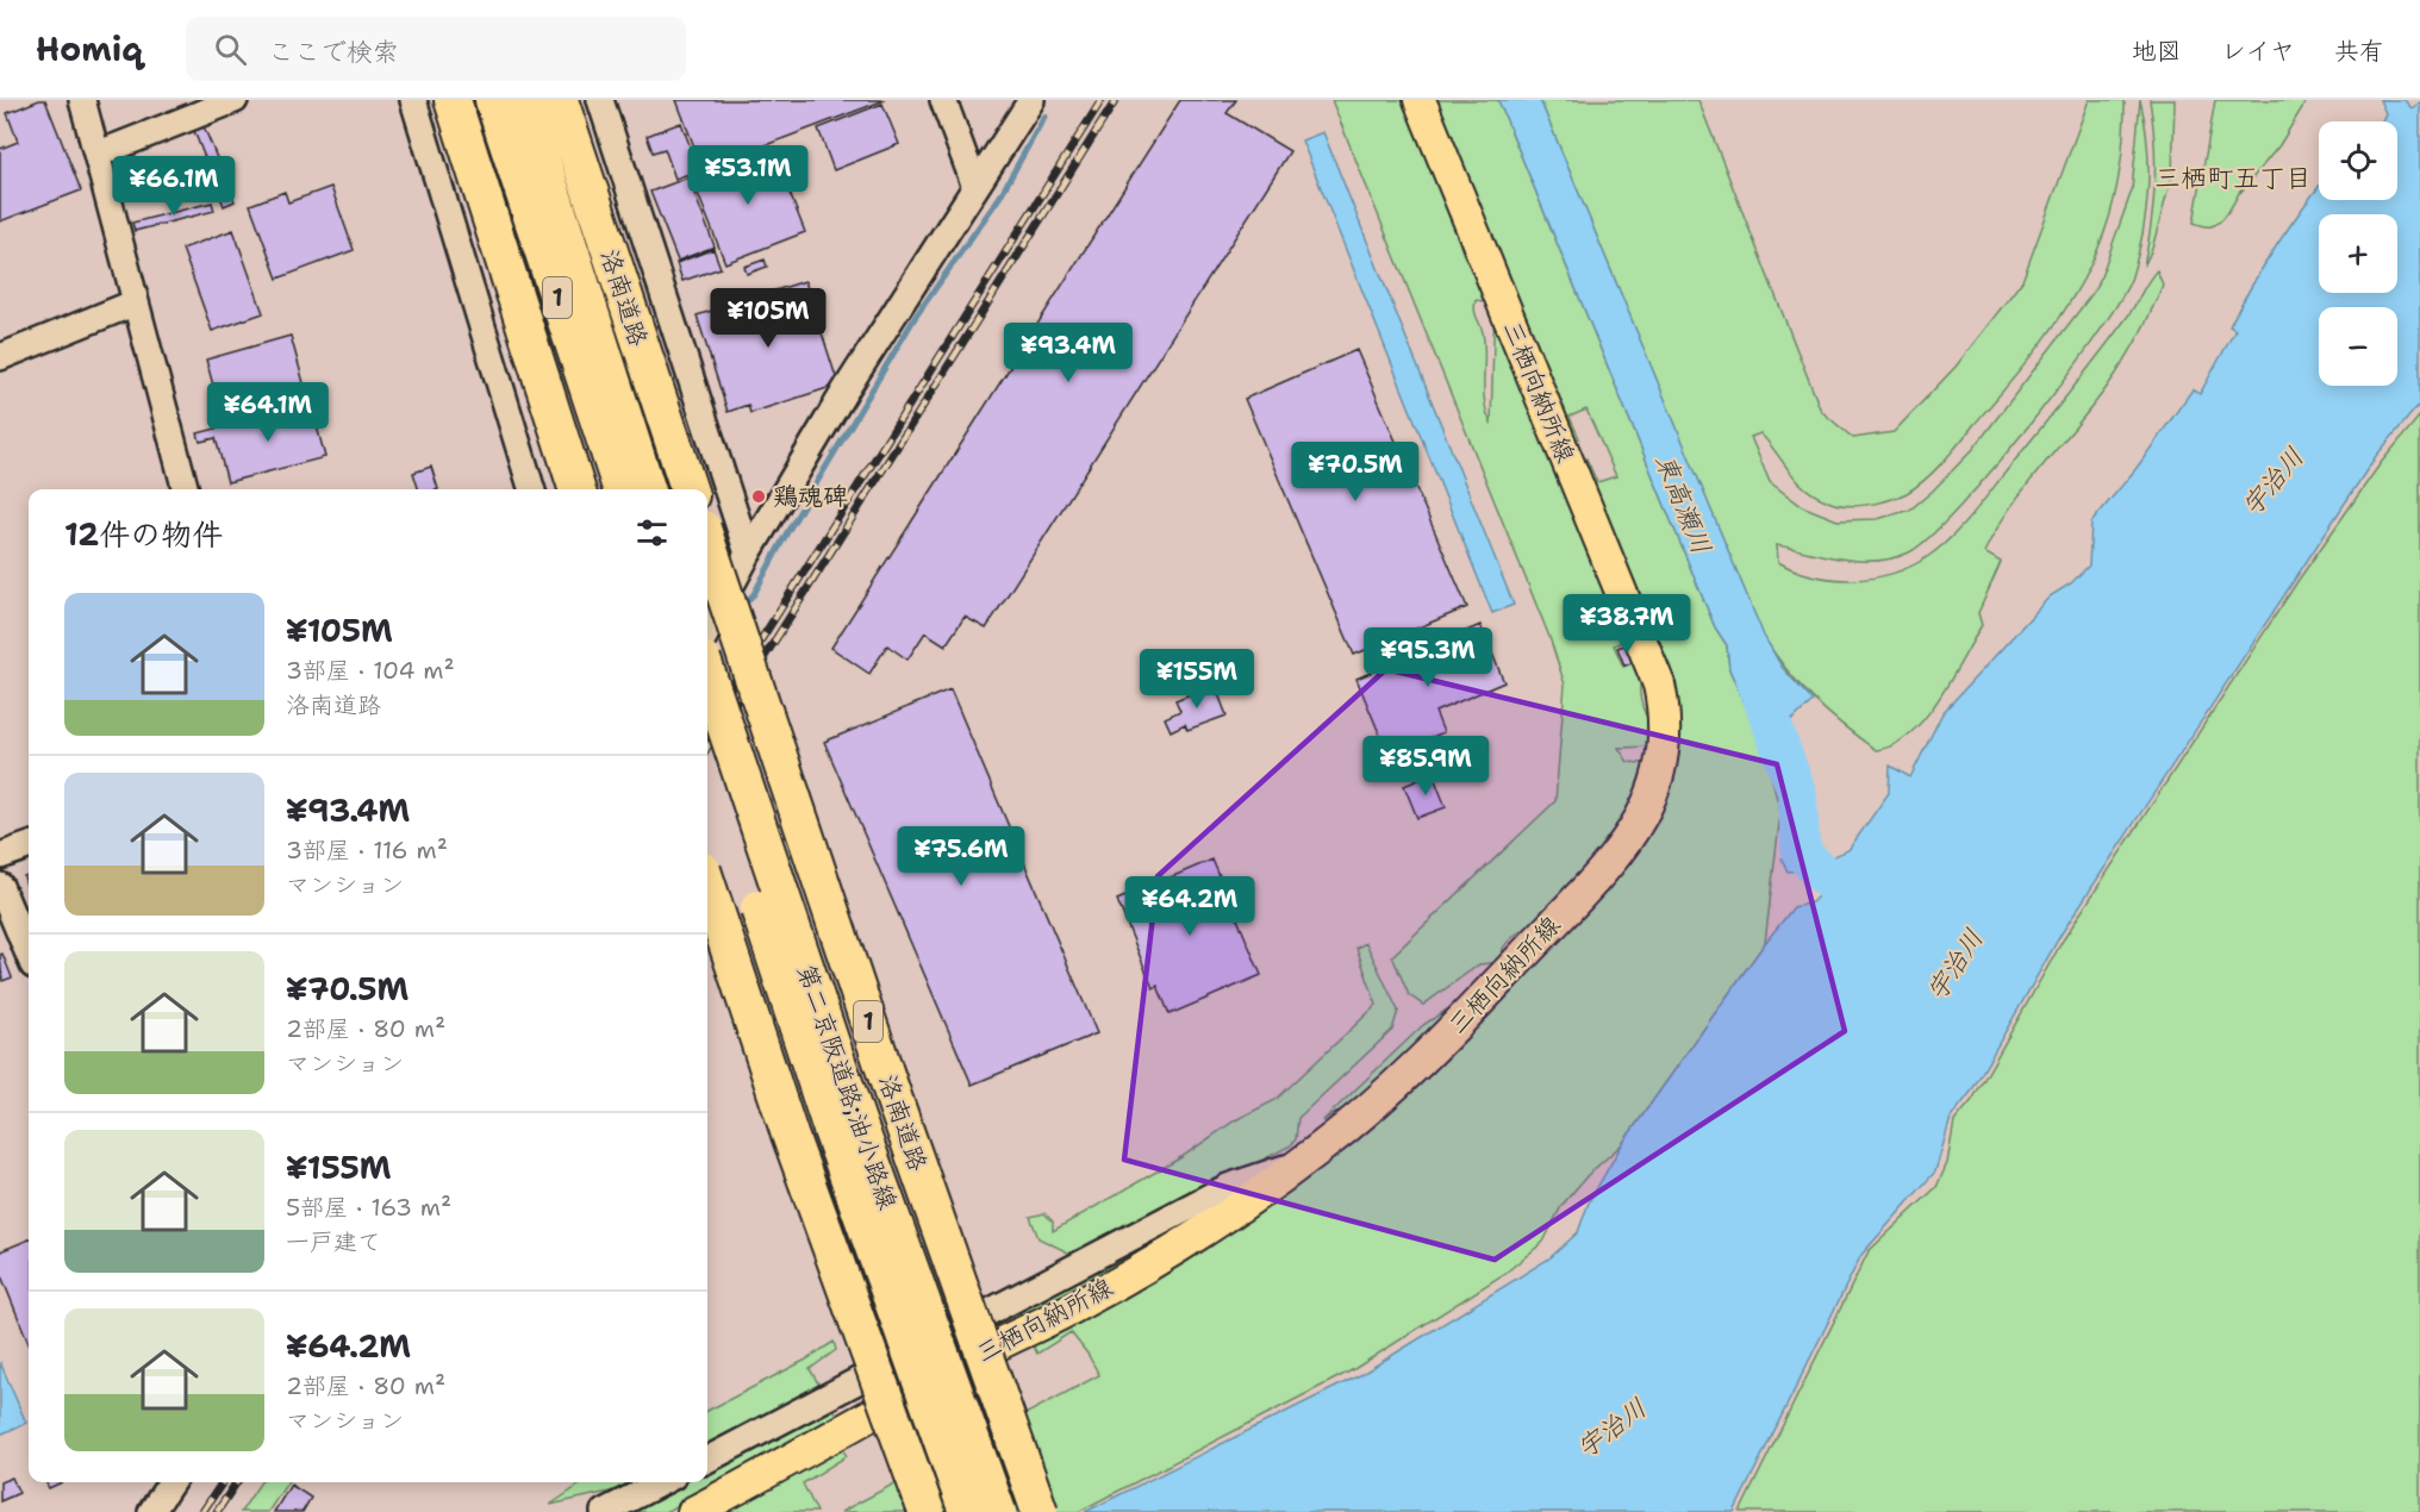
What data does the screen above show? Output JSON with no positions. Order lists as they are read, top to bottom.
{
  "streets": {
    "highway": ["1", "洛南道路", "第二京阪道路;油小路線"],
    "main road": ["三栖向納所線"]
  },
  "districts": ["三栖町五丁目"],
  "water": ["宇治川", "東高瀬川"],
  "places": ["鶏魂碑"],
  "page": {
    "header": "Homiq",
    "search": "ここで検索",
    "nav": ["地図", "レイヤ", "共有"],
    "map_buttons": ["+", "−"],
    "price": [
      "¥53.1M",
      "¥66.1M",
      "¥105M",
      "¥93.4M",
      "¥64.1M",
      "¥70.5M",
      "¥38.7M",
      "¥95.3M",
      "¥155M",
      "¥85.9M",
      "¥75.6M",
      "¥64.2M"
    ],
    "heading": "12件の物件",
    "list": [
      {
        "name": "¥105M",
        "note": "3部屋 · 104 m² · 洛南道路"
      },
      {
        "name": "¥93.4M",
        "note": "3部屋 · 116 m² · マンション"
      },
      {
        "name": "¥70.5M",
        "note": "2部屋 · 80 m² · マンション"
      },
      {
        "name": "¥155M",
        "note": "5部屋 · 163 m² · 一戸建て"
      },
      {
        "name": "¥64.2M",
        "note": "2部屋 · 80 m² · マンション"
      }
    ]
  }
}
